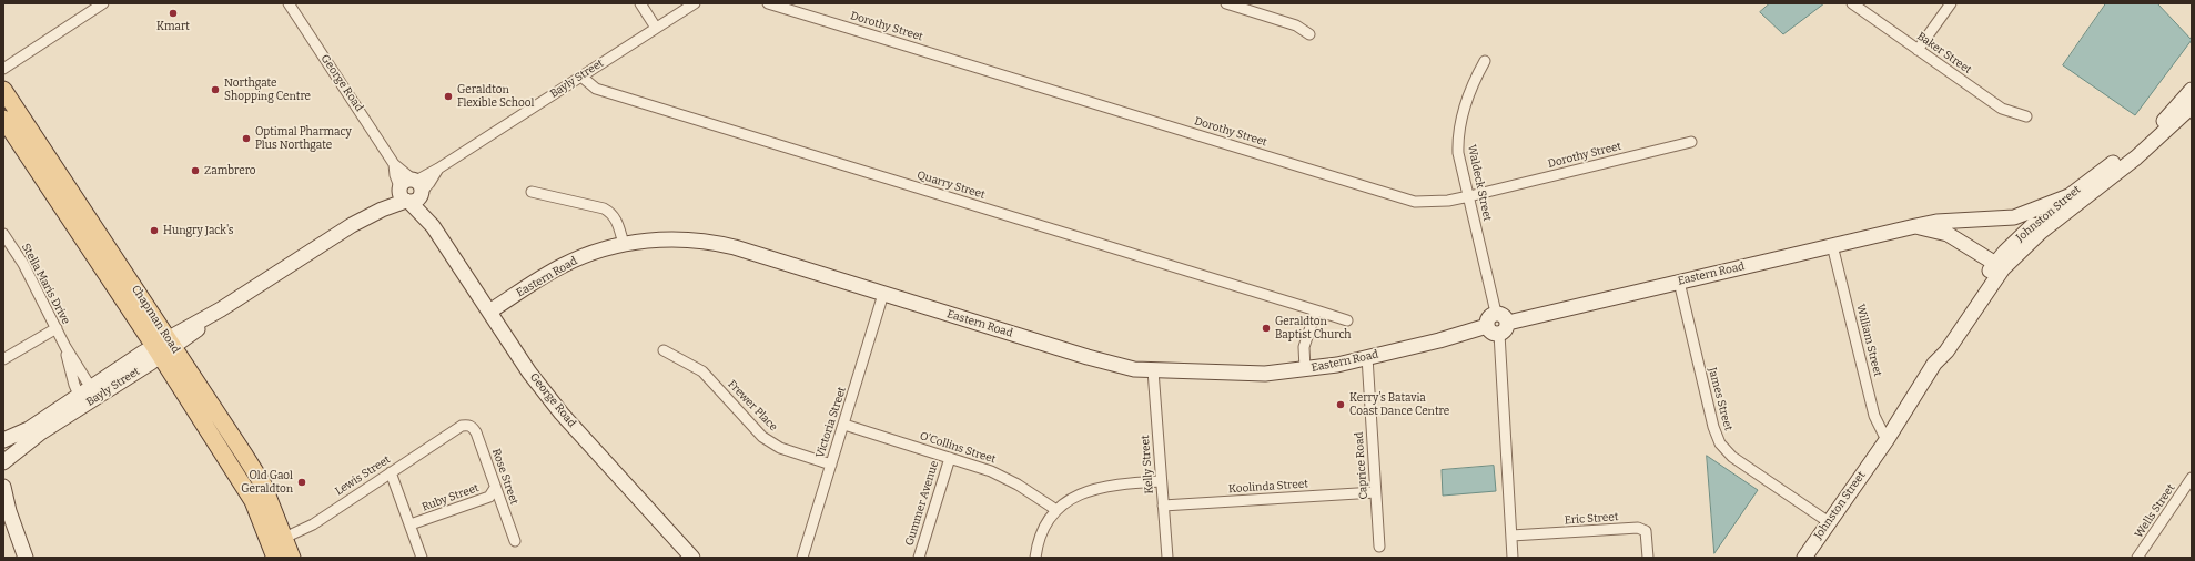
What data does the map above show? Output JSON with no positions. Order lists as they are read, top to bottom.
{
  "streets": {
    "main road": ["Chapman Road"],
    "street": [
      "Dorothy Street",
      "Baker Street",
      "Bayly Street",
      "George Road",
      "Waldeck Street",
      "Quarry Street",
      "Johnston Street",
      "Eastern Road",
      "Stella Maris Drive",
      "William Street",
      "James Street",
      "Frewer Place",
      "Victoria Street",
      "O'Collins Street",
      "Kelly Street",
      "Caprice Road",
      "Lewis Street",
      "Rose Street",
      "Koolinda Street",
      "Ruby Street",
      "Gummer Avenue",
      "Wells Street",
      "Eric Street"
    ]
  },
  "crossings": [
    ["Dorothy Street", "Waldeck Street"],
    ["Bayly Street", "George Road"],
    ["Bayly Street", "Quarry Street"],
    ["Bayly Street", "Stella Maris Drive"],
    ["Bayly Street", "Chapman Road"],
    ["George Road", "Eastern Road"],
    ["Johnston Street", "Eastern Road"],
    ["Johnston Street", "William Street"],
    ["Johnston Street", "James Street"],
    ["Eastern Road", "William Street"],
    ["Eastern Road", "James Street"],
    ["Eastern Road", "Victoria Street"],
    ["Eastern Road", "Kelly Street"],
    ["Eastern Road", "Caprice Road"],
    ["Chapman Road", "Lewis Street"],
    ["Frewer Place", "Victoria Street"],
    ["Victoria Street", "O'Collins Street"],
    ["O'Collins Street", "Gummer Avenue"],
    ["Kelly Street", "Koolinda Street"],
    ["Caprice Road", "Koolinda Street"],
    ["Lewis Street", "Rose Street"],
    ["Rose Street", "Ruby Street"]
  ],
  "places": [
    "Kmart",
    "Northgate Shopping Centre",
    "Geraldton Flexible School",
    "Optimal Pharmacy Plus Northgate",
    "Zambrero",
    "Hungry Jack's",
    "Geraldton Baptist Church",
    "Kerry's Batavia Coast Dance Centre",
    "Old Gaol Geraldton"
  ]
}
